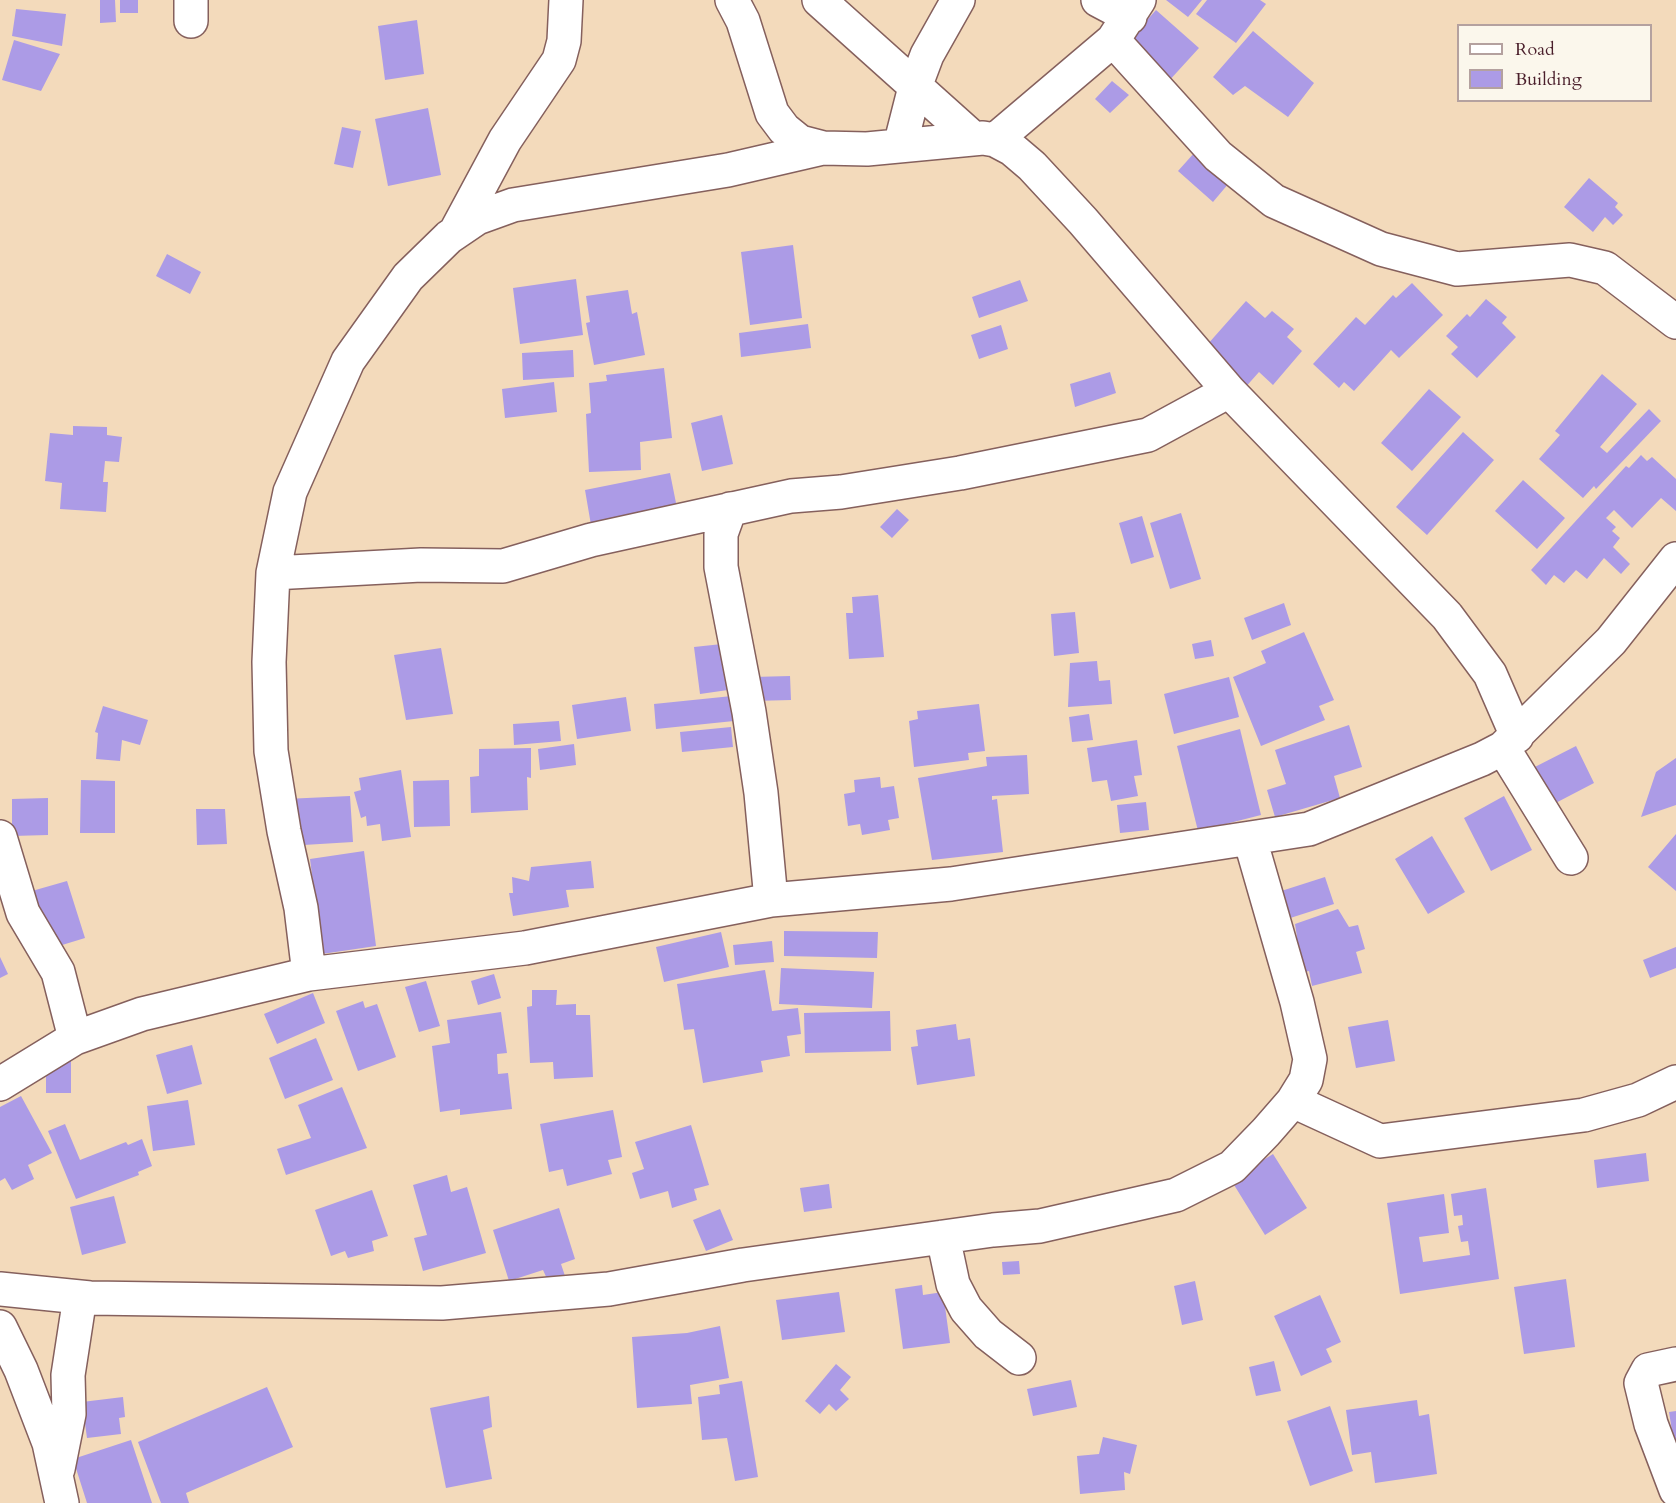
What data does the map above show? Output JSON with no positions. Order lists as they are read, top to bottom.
{
  "legend": ["Road", "Building"]
}
